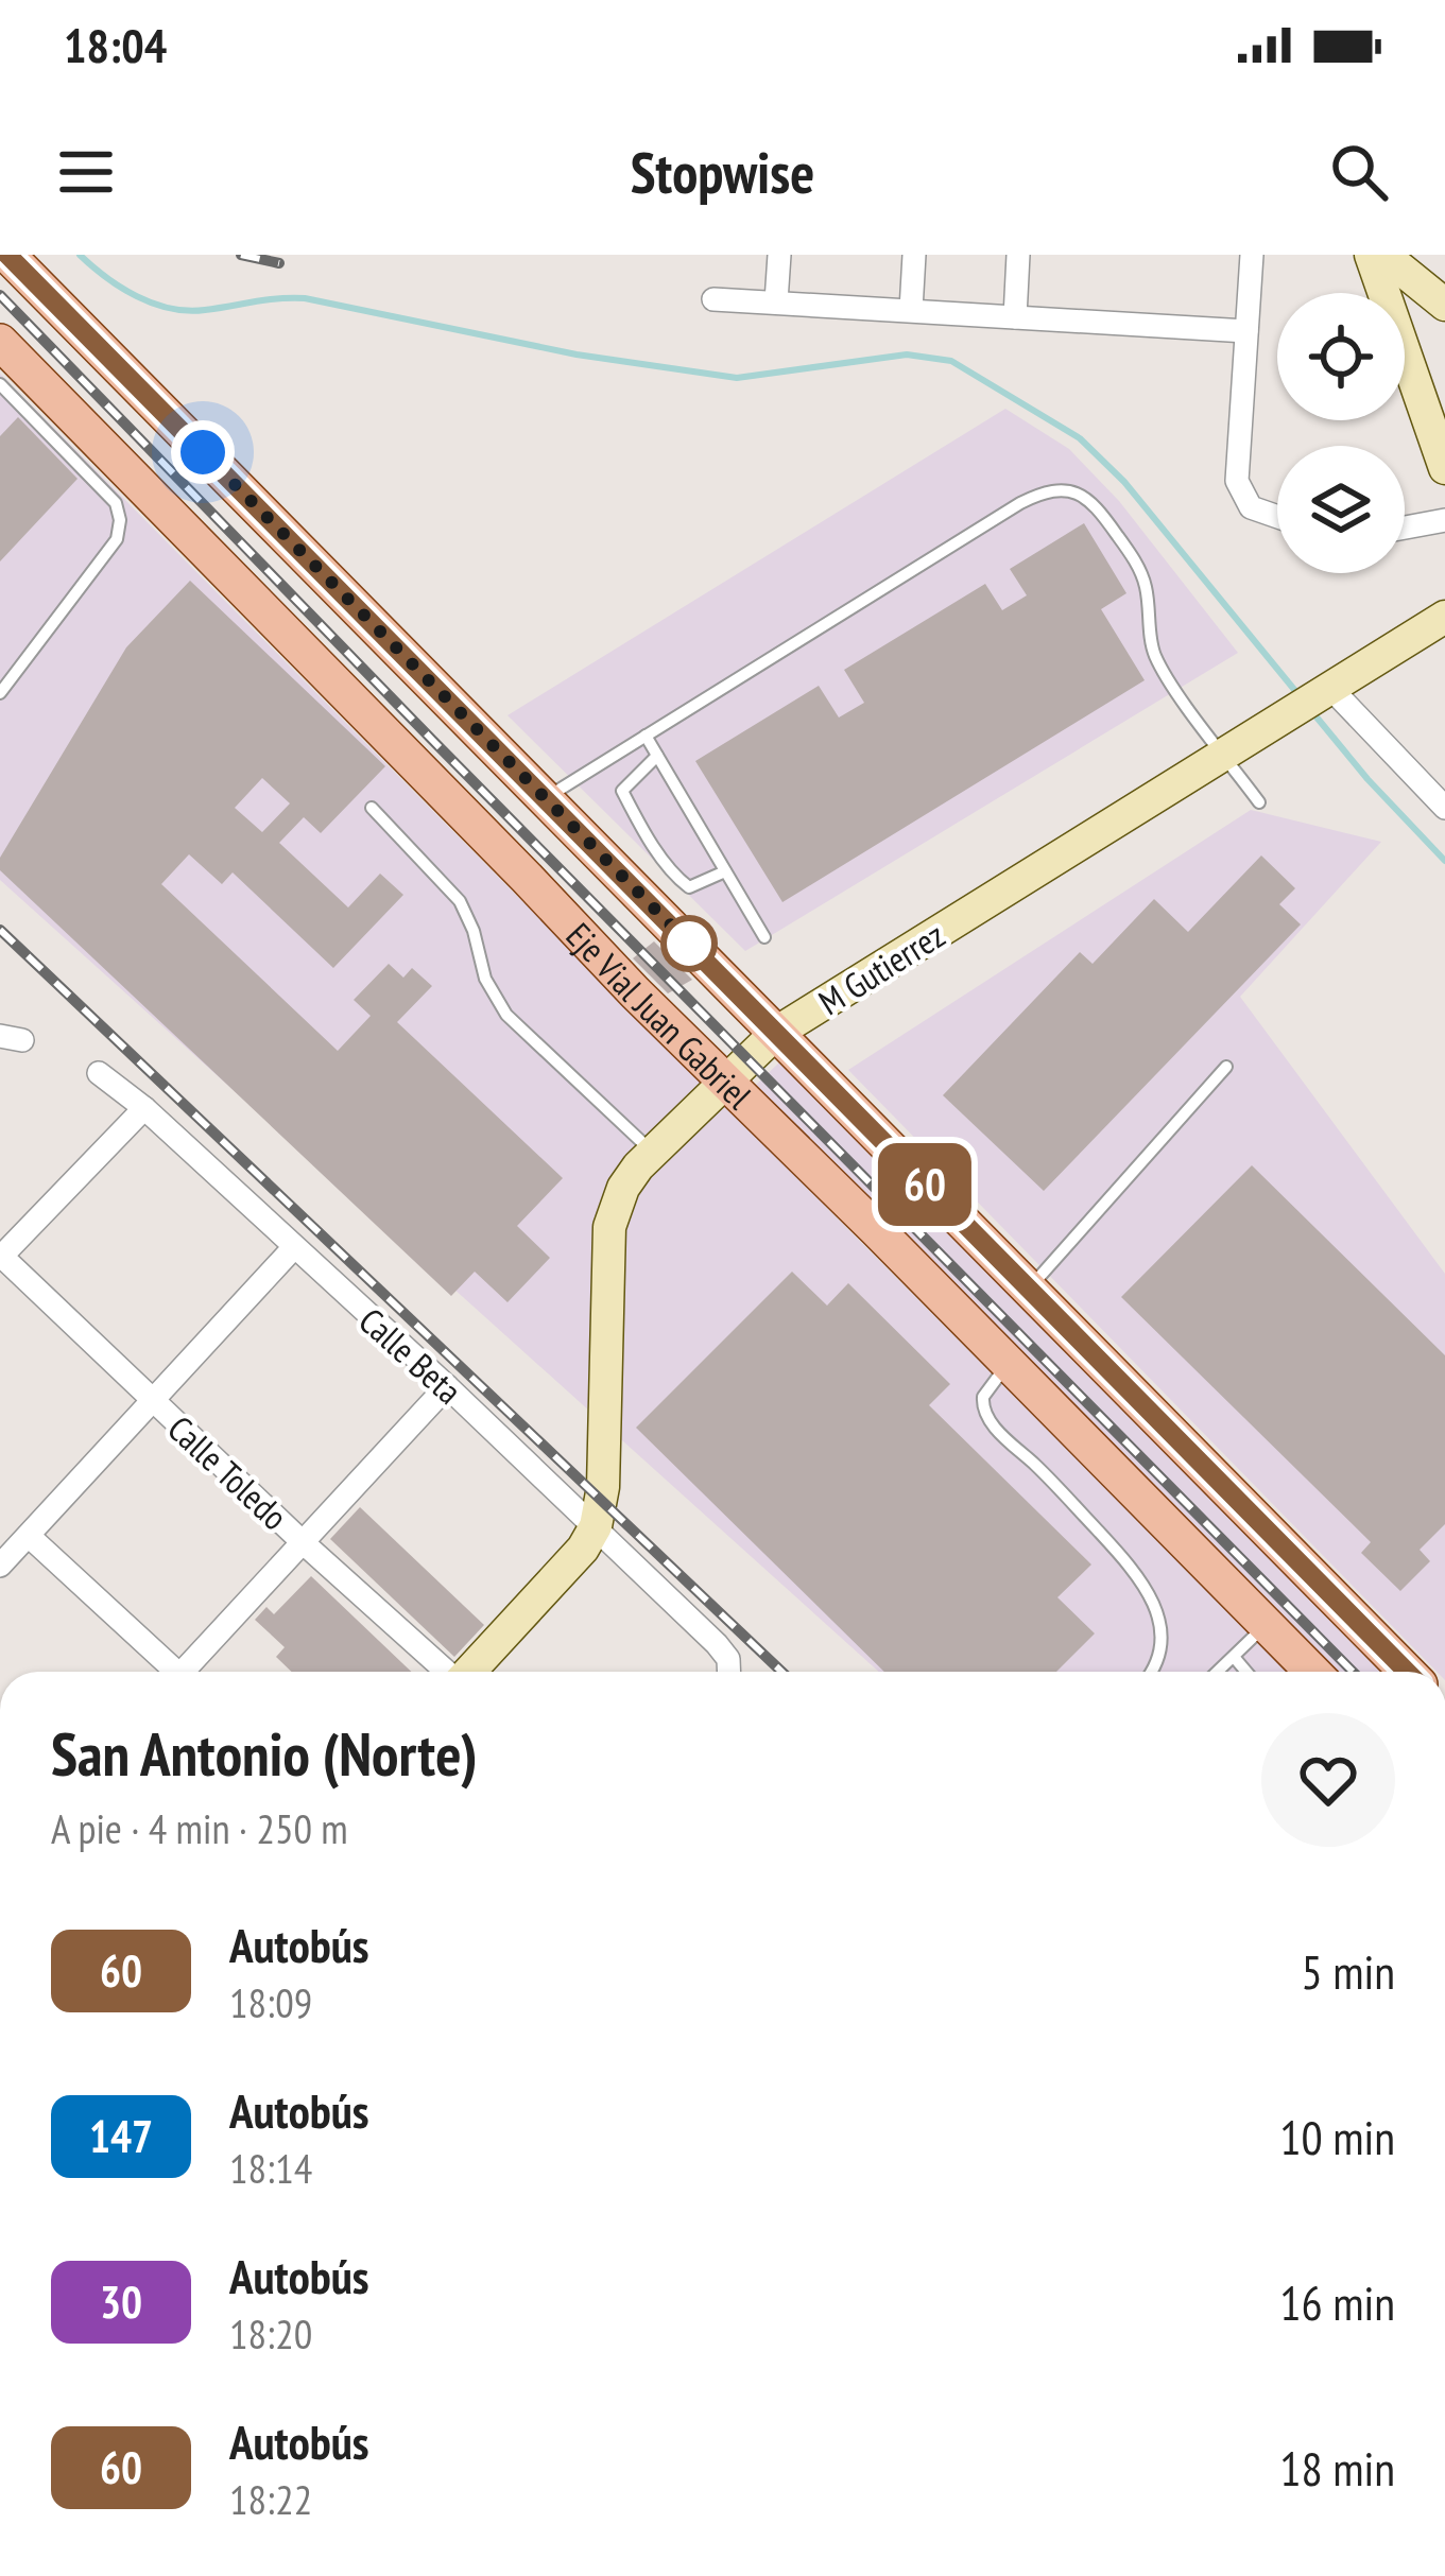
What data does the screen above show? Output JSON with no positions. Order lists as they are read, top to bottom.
{
  "streets": {
    "main road": ["Eje Vial Juan Gabriel"],
    "street": ["M Gutierrez", "Calle Beta", "Calle Toledo"]
  },
  "crossings": [
    ["M Gutierrez", "Eje Vial Juan Gabriel"],
    ["M Gutierrez", "Calle Beta"]
  ],
  "lines": ["bus line 60"],
  "page": {
    "status": "18:04",
    "header": "Stopwise",
    "on_map": "60",
    "heading": ["San Antonio (Norte)", "A pie · 4 min · 250 m"],
    "list": [
      {
        "mark": "60",
        "name": "Autobús",
        "note": "18:09",
        "value": "5 min"
      },
      {
        "mark": "147",
        "name": "Autobús",
        "note": "18:14",
        "value": "10 min"
      },
      {
        "mark": "30",
        "name": "Autobús",
        "note": "18:20",
        "value": "16 min"
      },
      {
        "mark": "60",
        "name": "Autobús",
        "note": "18:22",
        "value": "18 min"
      }
    ]
  }
}
